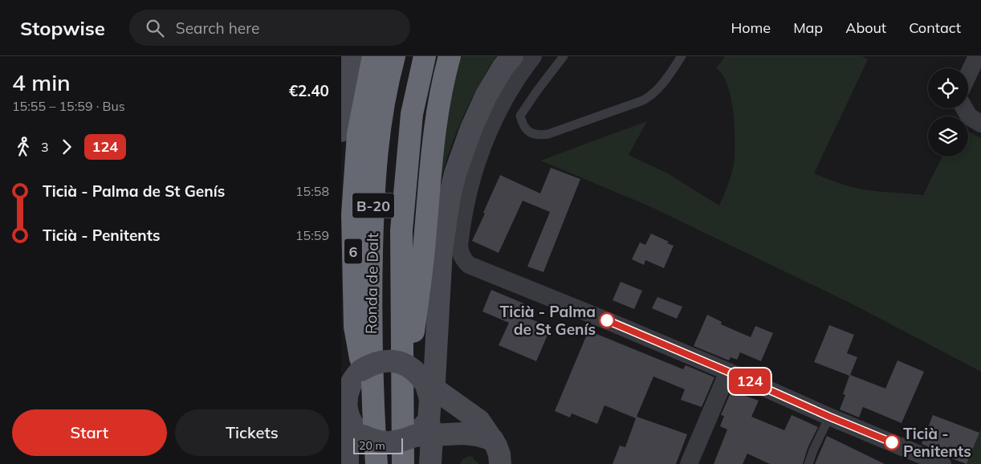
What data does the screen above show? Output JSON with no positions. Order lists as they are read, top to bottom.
{
  "streets": {
    "highway": ["B-20", "6", "Ronda de Dalt"]
  },
  "crossings": [
    ["6", "Ronda de Dalt"]
  ],
  "places": ["Ticià - Palma de St Genís", "Ticià - Penitents"],
  "lines": ["bus line 124"],
  "scale_bar": "20 m",
  "page": {
    "header": "Stopwise",
    "search": "Search here",
    "nav": [
      "Home",
      "Map",
      "About",
      "Contact"
    ],
    "heading": ["4 min", "15:55 – 15:59 · Bus", "€2.40"],
    "on_map": "124",
    "legs": ["3", "124"],
    "list": [
      {
        "name": "Ticià - Palma de St Genís",
        "value": "15:58"
      },
      {
        "name": "Ticià - Penitents",
        "value": "15:59"
      }
    ],
    "buttons": ["Start", "Tickets"],
    "scale": "20 m"
  }
}
